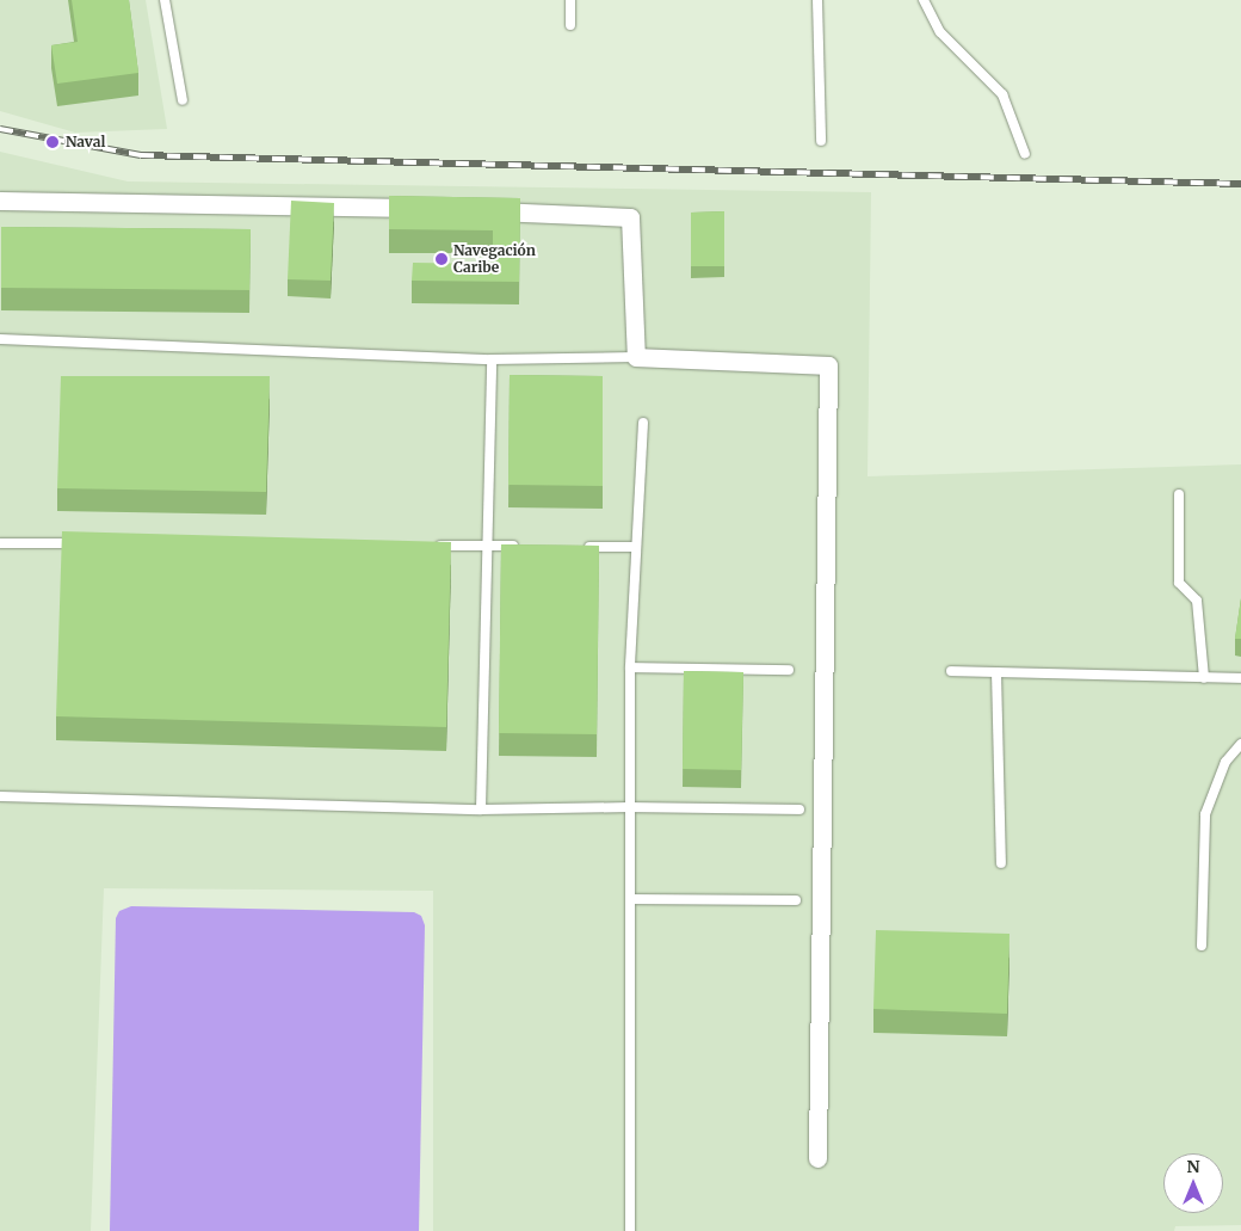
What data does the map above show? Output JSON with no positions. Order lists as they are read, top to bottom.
{
  "places": ["Naval", "Navegación Caribe"],
  "north": "top"
}
